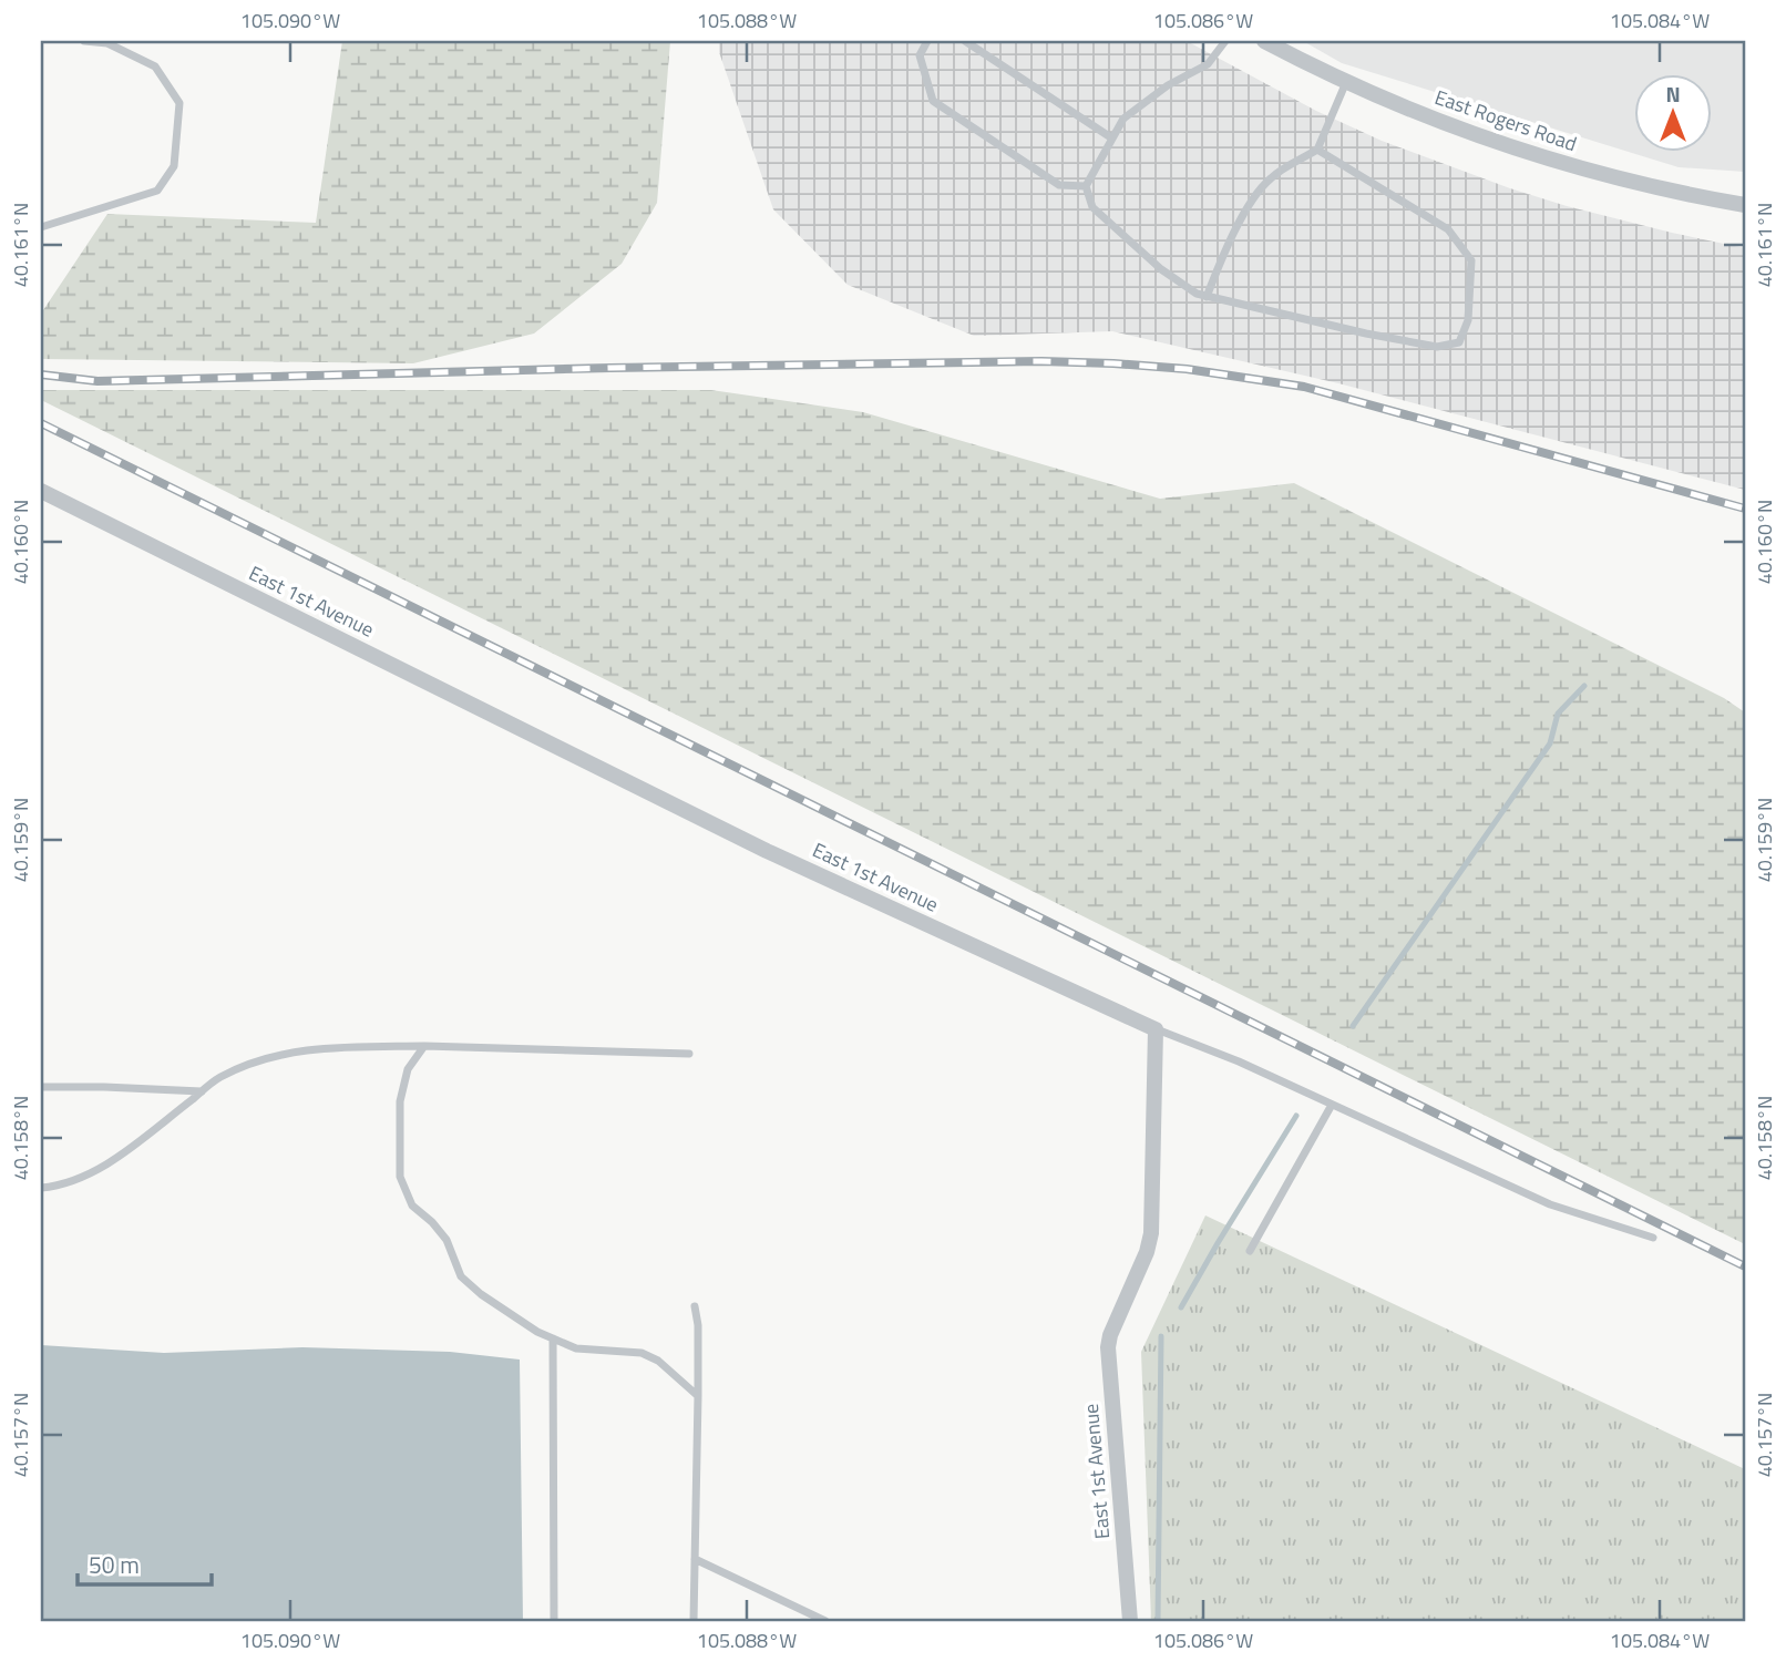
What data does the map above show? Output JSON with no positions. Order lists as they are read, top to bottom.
{
  "streets": {
    "street": ["East Rogers Road", "East 1st Avenue"]
  },
  "scale_bar": "50 m",
  "north": "top",
  "coordinates": [
    "105.090°W",
    "105.088°W",
    "105.086°W",
    "105.084°W",
    "40.161°N",
    "40.160°N",
    "40.159°N",
    "40.158°N",
    "40.157°N"
  ]
}
